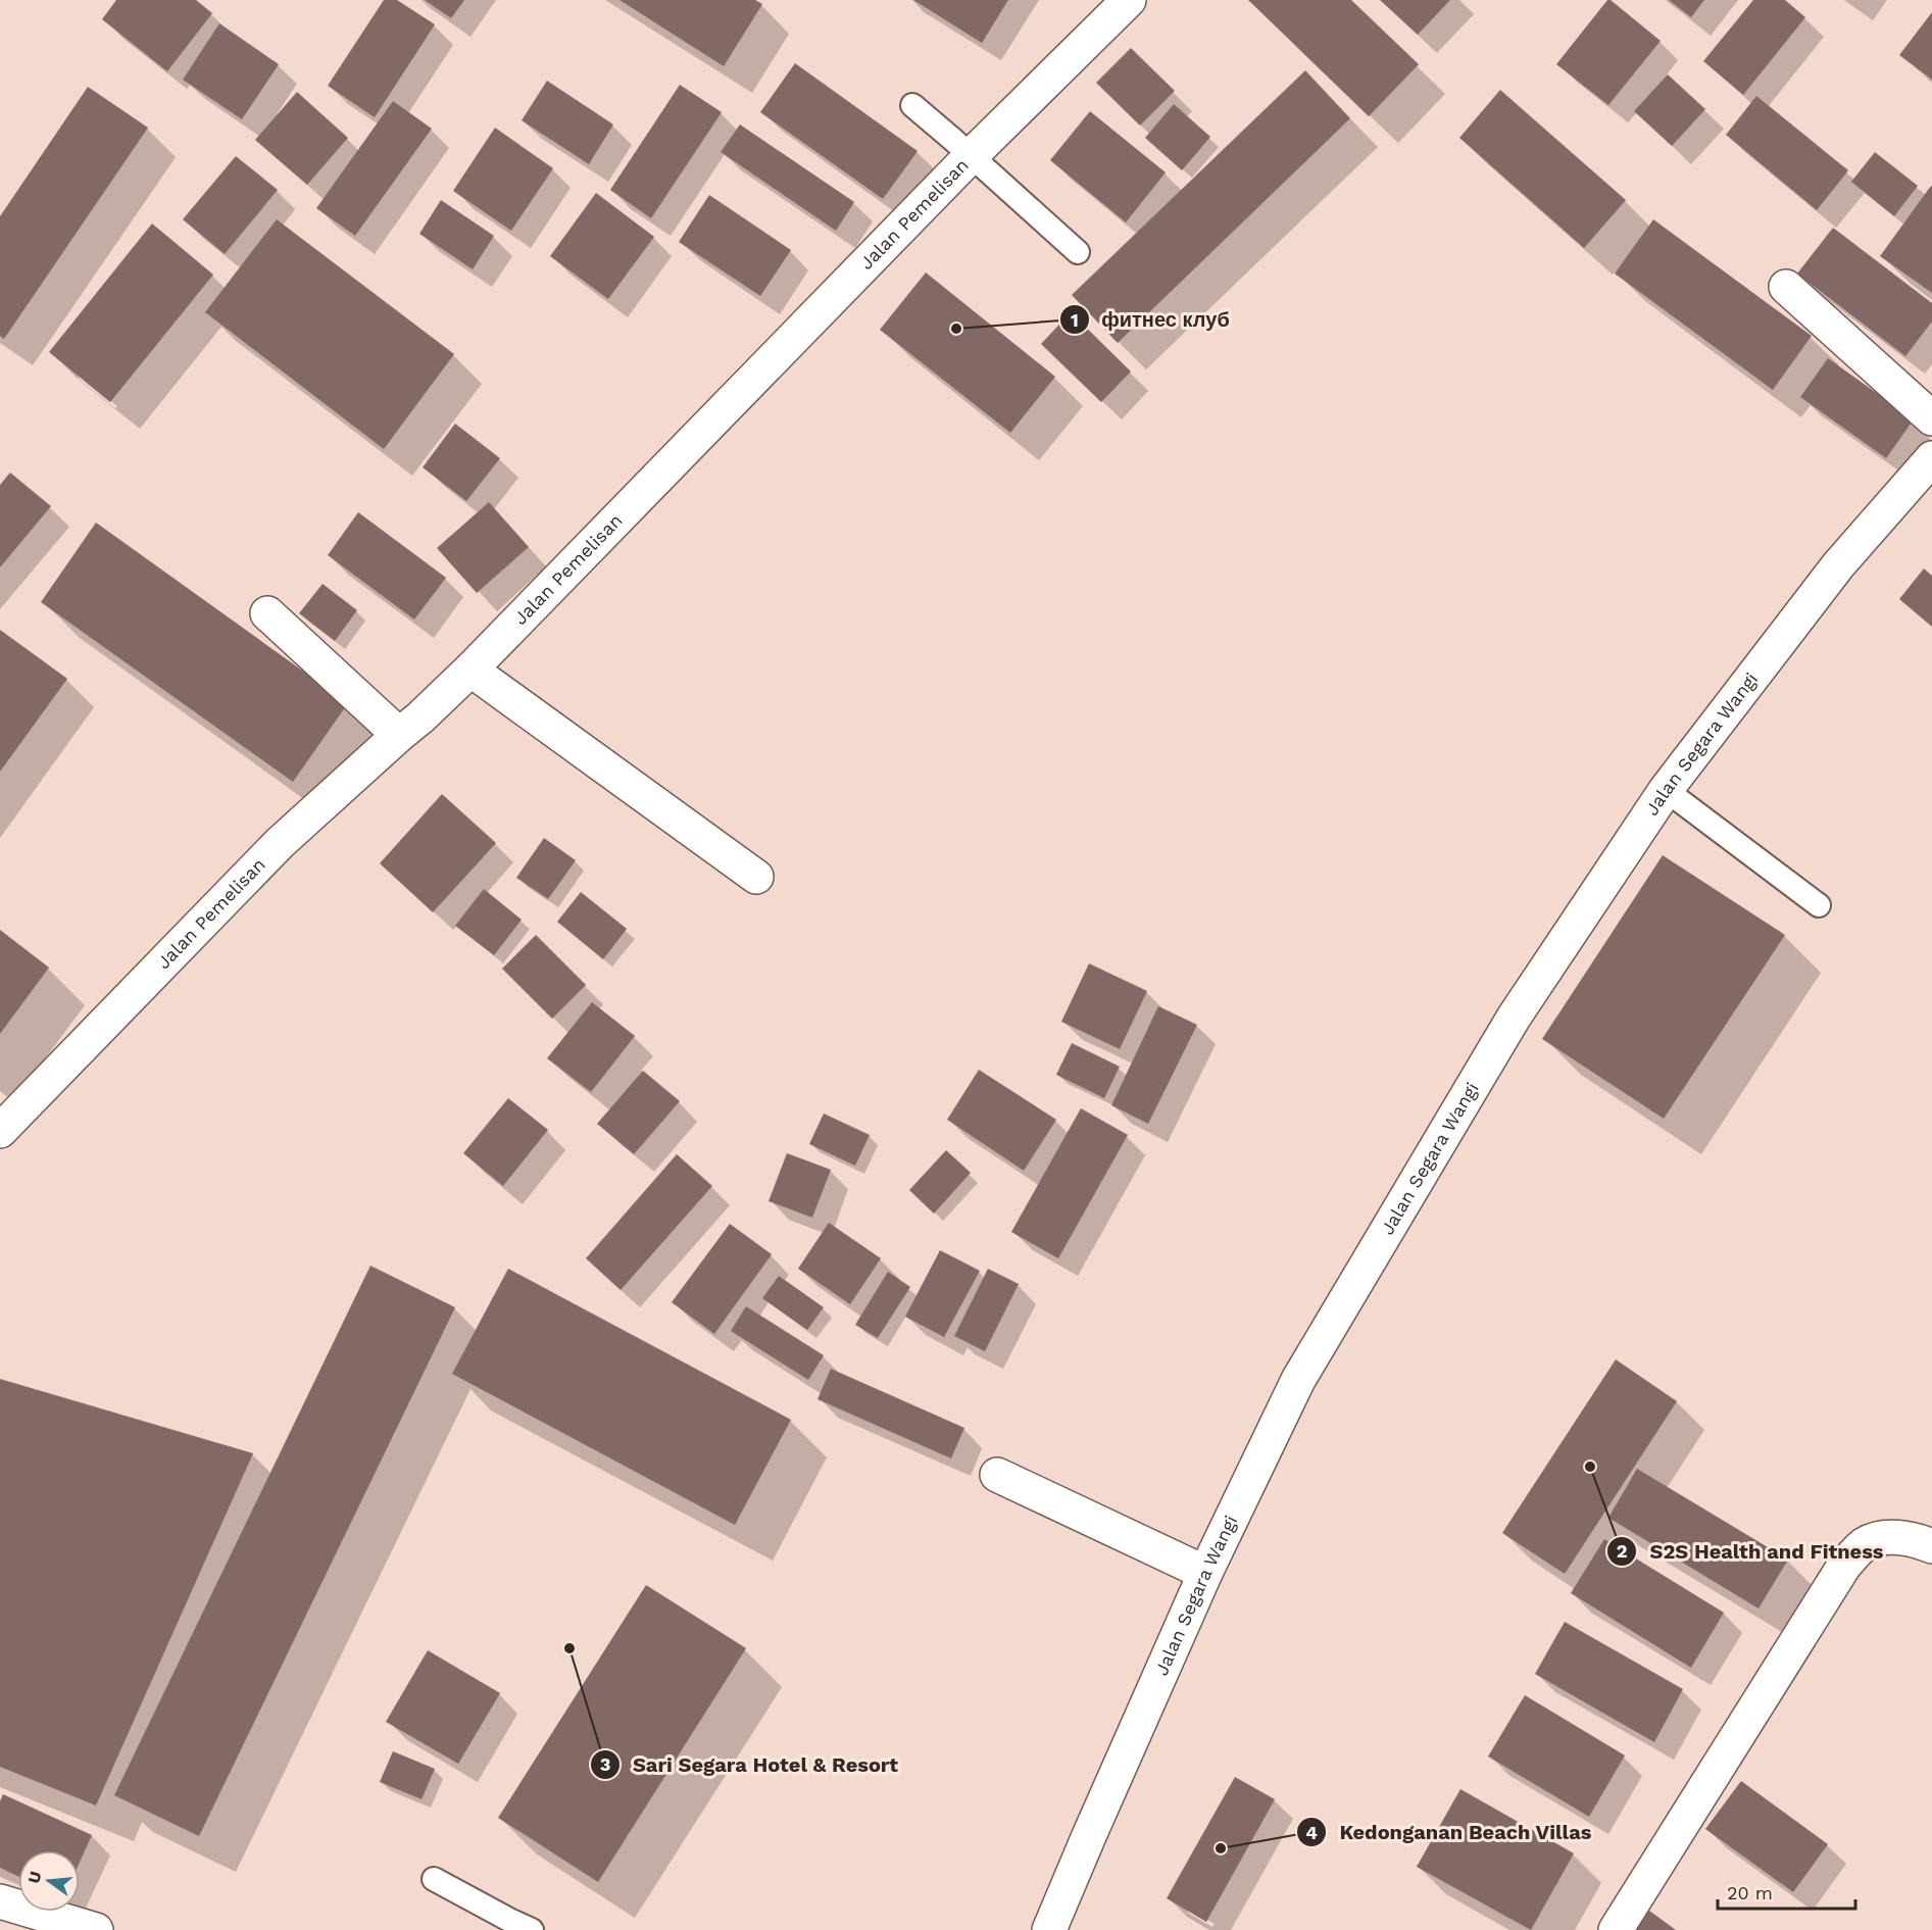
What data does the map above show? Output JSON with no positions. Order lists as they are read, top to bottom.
{
  "streets": {
    "street": ["Jalan Pemelisan", "Jalan Segara Wangi"]
  },
  "places": [
    "фитнес клуб",
    "S2S Health and Fitness",
    "Sari Segara Hotel & Resort",
    "Kedonganan Beach Villas"
  ],
  "scale_bar": "20 m",
  "north": "left"
}
